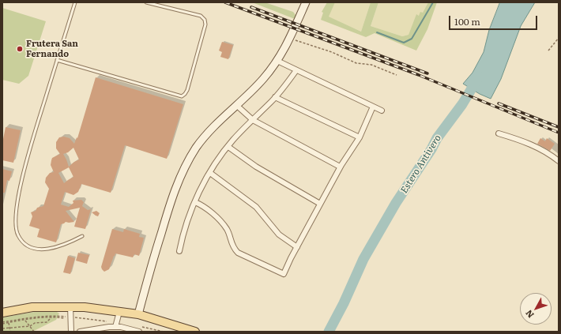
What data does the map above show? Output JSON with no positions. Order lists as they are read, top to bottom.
{
  "water": ["Estero Antivero"],
  "places": ["Frutera San Fernando"],
  "scale_bar": "100 m",
  "north": "bottom left"
}
